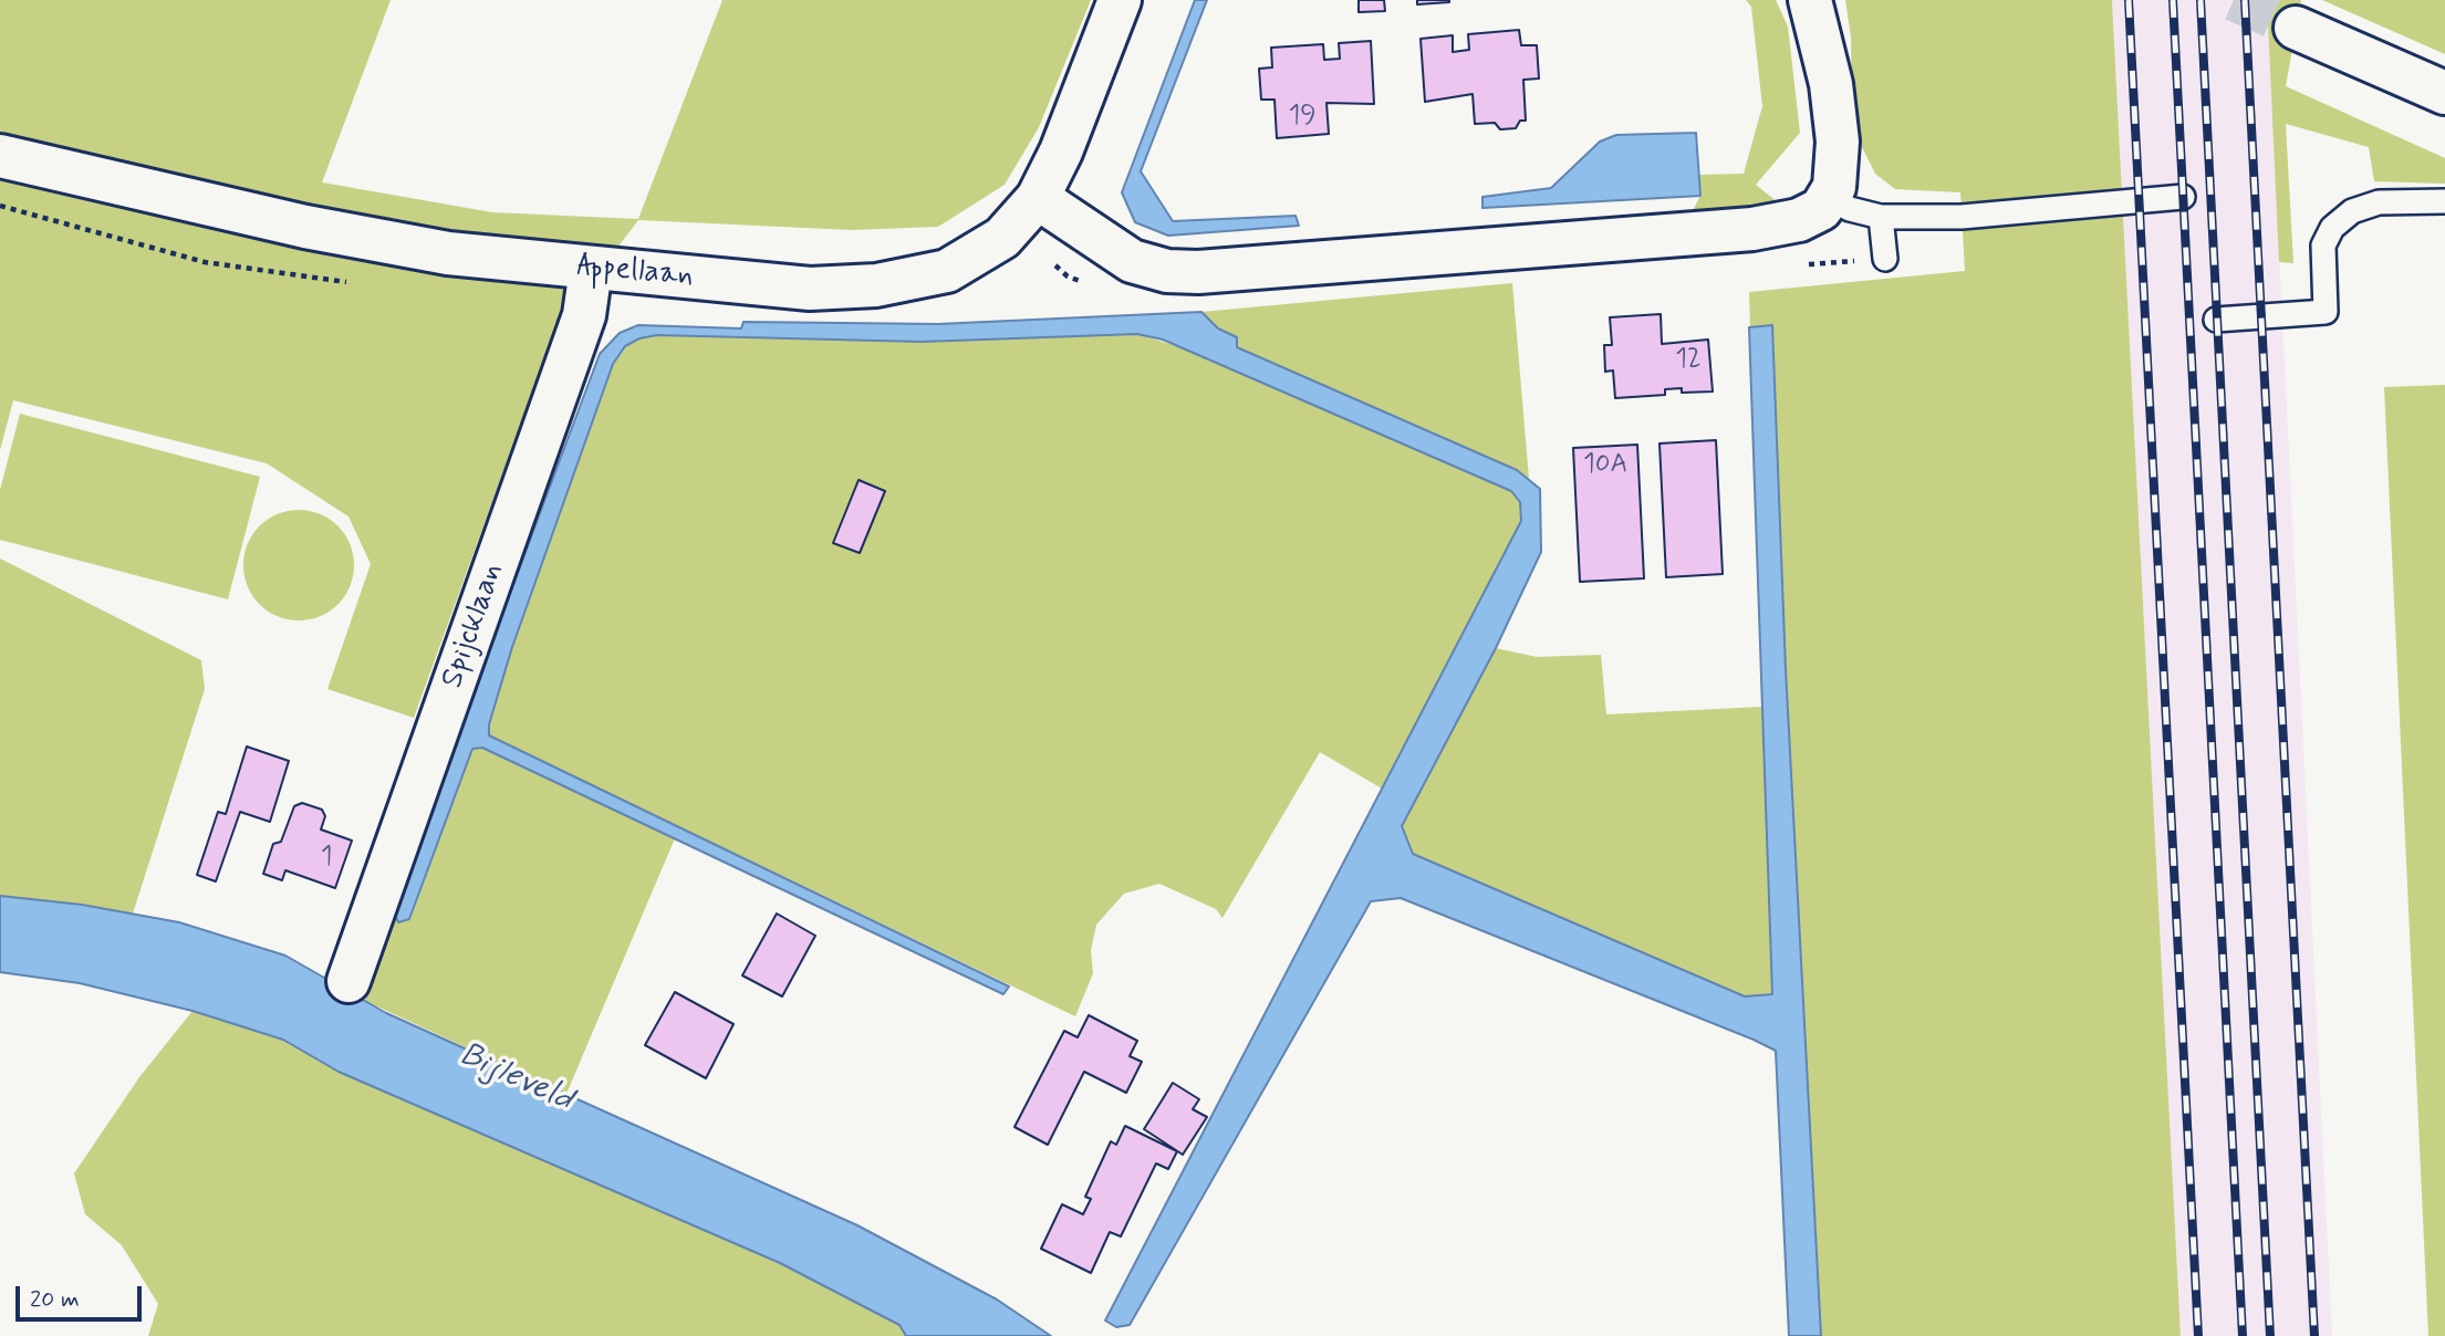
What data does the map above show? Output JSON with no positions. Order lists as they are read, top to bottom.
{
  "streets": {
    "street": ["Appellaan", "Spijcklaan"]
  },
  "crossings": [
    ["Appellaan", "Spijcklaan"]
  ],
  "water": ["Bijleveld"],
  "house_numbers": [
    "19",
    "12",
    "10A",
    "1"
  ],
  "scale_bar": "20 m"
}
